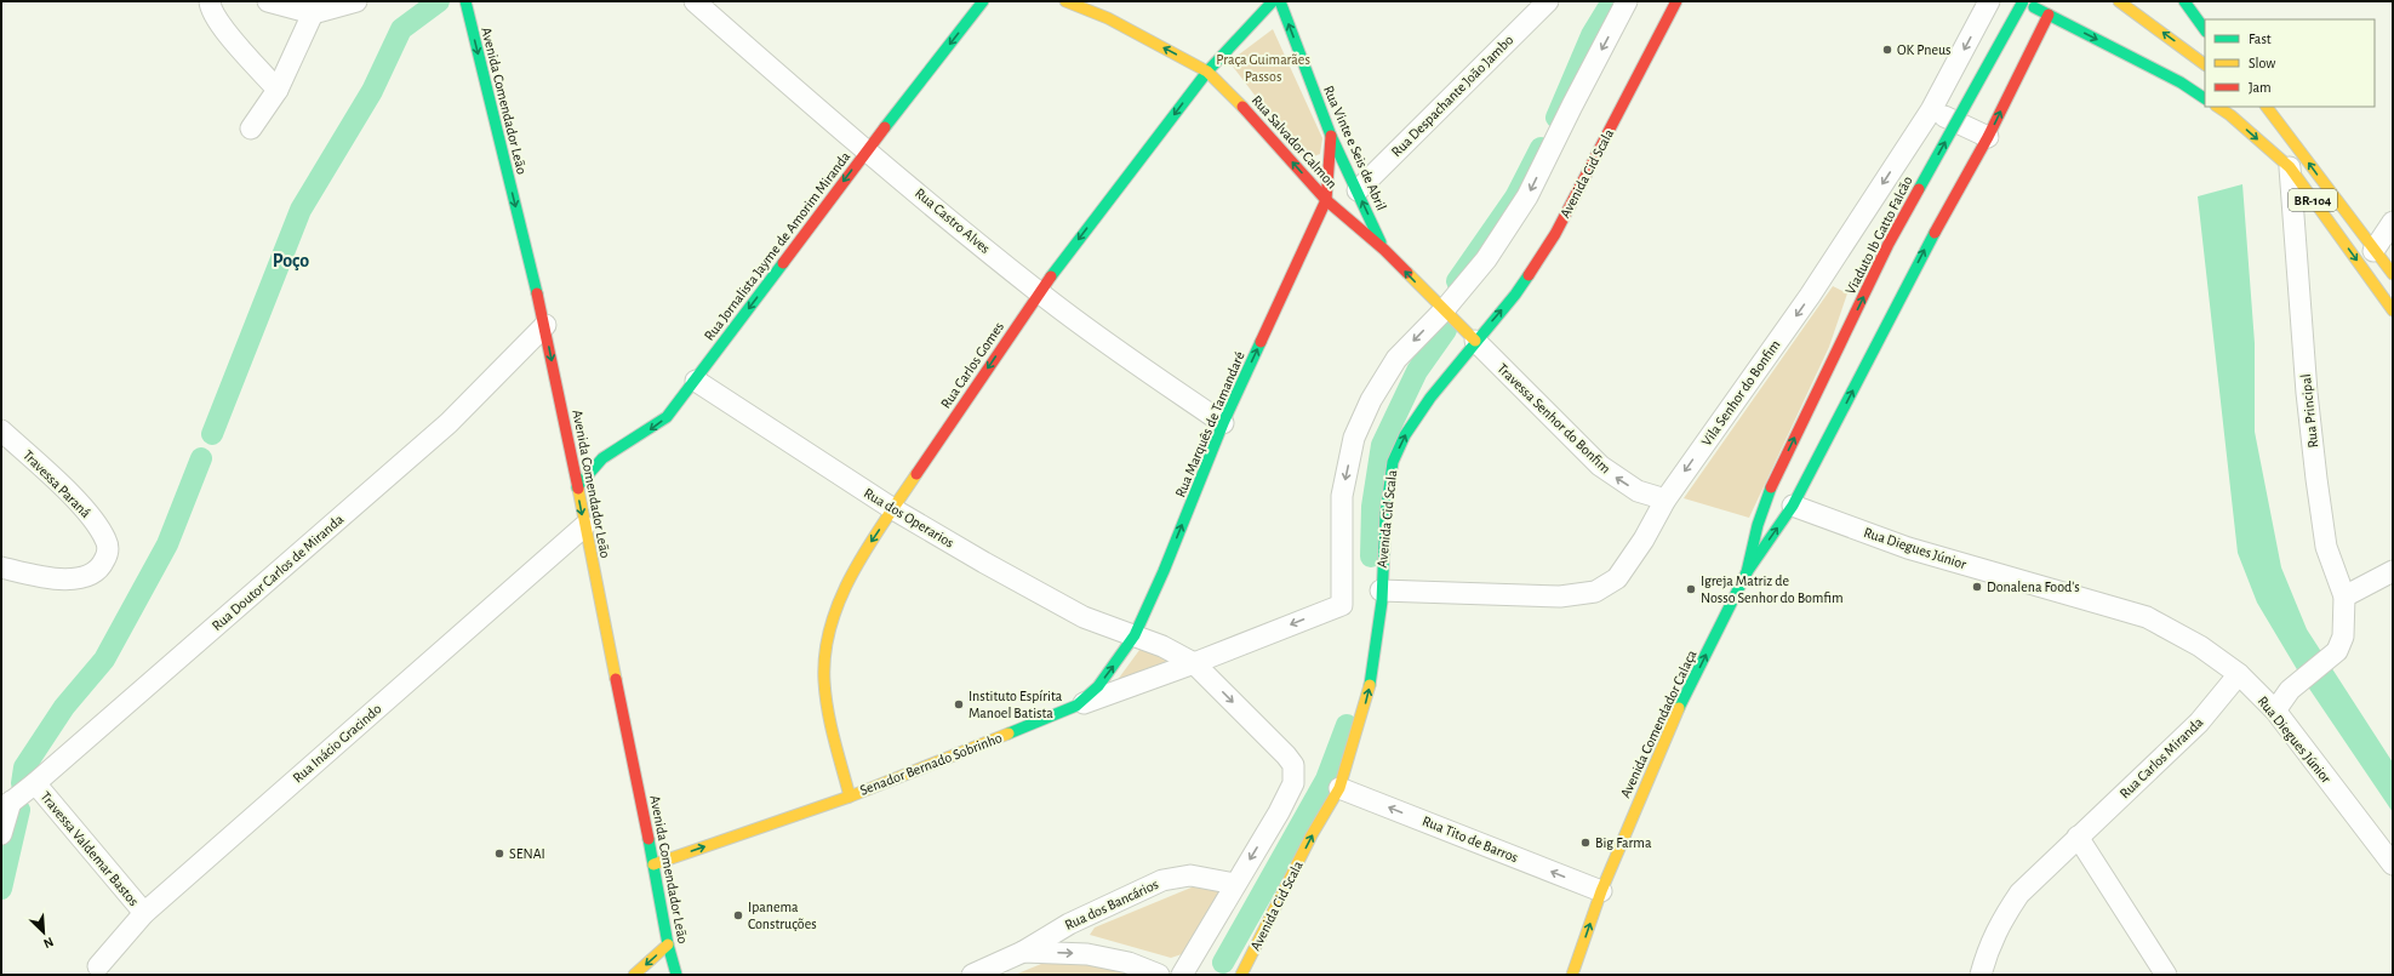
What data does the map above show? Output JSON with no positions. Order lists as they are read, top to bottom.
{
  "streets": {
    "main road": [
      "Avenida Comendador Leão",
      "Rua Salvador Calmon",
      "Rua Vinte e Seis de Abril",
      "Avenida Cid Scala",
      "BR-104",
      "Viaduto Ib Gatto Falcão",
      "Rua Jornalista Jayme de Amorim Miranda",
      "Rua Carlos Gomes",
      "Rua Marquês de Tamandaré",
      "Avenida Comendador Calaça",
      "Senador Bernado Sobrinho"
    ],
    "street": [
      "Rua Despachante João Jambo",
      "Rua Castro Alves",
      "Vila Senhor do Bonfim",
      "Rua Principal",
      "Travessa Senhor do Bonfim",
      "Travessa Paraná",
      "Rua dos Operarios",
      "Rua Diegues Júnior",
      "Rua Doutor Carlos de Miranda",
      "Rua Inácio Gracindo",
      "Rua Carlos Miranda",
      "Rua Tito de Barros",
      "Travessa Valdemar Bastos",
      "Rua dos Bancários"
    ]
  },
  "crossings": [
    ["Rua Despachante João Jambo", "Rua Vinte e Seis de Abril"],
    ["Avenida Comendador Leão", "Rua Jornalista Jayme de Amorim Miranda"],
    ["Avenida Comendador Leão", "Rua Doutor Carlos de Miranda"],
    ["Avenida Comendador Leão", "Rua Inácio Gracindo"],
    ["Avenida Comendador Leão", "Senador Bernado Sobrinho"],
    ["Rua Salvador Calmon", "Rua Vinte e Seis de Abril"],
    ["Rua Salvador Calmon", "Avenida Cid Scala"],
    ["Rua Salvador Calmon", "Rua Carlos Gomes"],
    ["Rua Salvador Calmon", "Travessa Senhor do Bonfim"],
    ["Rua Salvador Calmon", "Rua Marquês de Tamandaré"],
    ["Rua Salvador Calmon", "Senador Bernado Sobrinho"],
    ["Rua Vinte e Seis de Abril", "Rua Marquês de Tamandaré"],
    ["Avenida Cid Scala", "Vila Senhor do Bonfim"],
    ["Avenida Cid Scala", "Travessa Senhor do Bonfim"],
    ["Avenida Cid Scala", "Rua Tito de Barros"],
    ["BR-104", "Rua Principal"],
    ["Rua Castro Alves", "Rua Jornalista Jayme de Amorim Miranda"],
    ["Rua Castro Alves", "Rua Carlos Gomes"],
    ["Rua Castro Alves", "Rua Marquês de Tamandaré"],
    ["Viaduto Ib Gatto Falcão", "Avenida Comendador Calaça"],
    ["Rua Jornalista Jayme de Amorim Miranda", "Rua dos Operarios"],
    ["Rua Carlos Gomes", "Rua dos Operarios"],
    ["Rua Carlos Gomes", "Senador Bernado Sobrinho"],
    ["Vila Senhor do Bonfim", "Travessa Senhor do Bonfim"],
    ["Rua Marquês de Tamandaré", "Rua dos Operarios"],
    ["Rua Marquês de Tamandaré", "Senador Bernado Sobrinho"],
    ["Rua Diegues Júnior", "Rua Carlos Miranda"],
    ["Rua Doutor Carlos de Miranda", "Travessa Valdemar Bastos"],
    ["Avenida Comendador Calaça", "Rua Tito de Barros"],
    ["Rua Inácio Gracindo", "Travessa Valdemar Bastos"]
  ],
  "one_way": [
    "Avenida Comendador Leão",
    "Rua Salvador Calmon",
    "Rua Vinte e Seis de Abril",
    "Avenida Cid Scala",
    "Rua Jornalista Jayme de Amorim Miranda",
    "Rua Carlos Gomes",
    "Vila Senhor do Bonfim",
    "Travessa Senhor do Bonfim",
    "Rua Marquês de Tamandaré",
    "Avenida Comendador Calaça",
    "Rua Tito de Barros"
  ],
  "districts": ["Poço"],
  "parks": ["Praça Guimarães Passos"],
  "places": [
    "OK Pneus",
    "Donalena Food's",
    "Igreja Matriz de Nosso Senhor do Bomfim",
    "Instituto Espírita Manoel Batista",
    "Big Farma",
    "SENAI",
    "Ipanema Construções"
  ],
  "legend": ["Fast", "Slow", "Jam"],
  "north": "bottom right"
}
